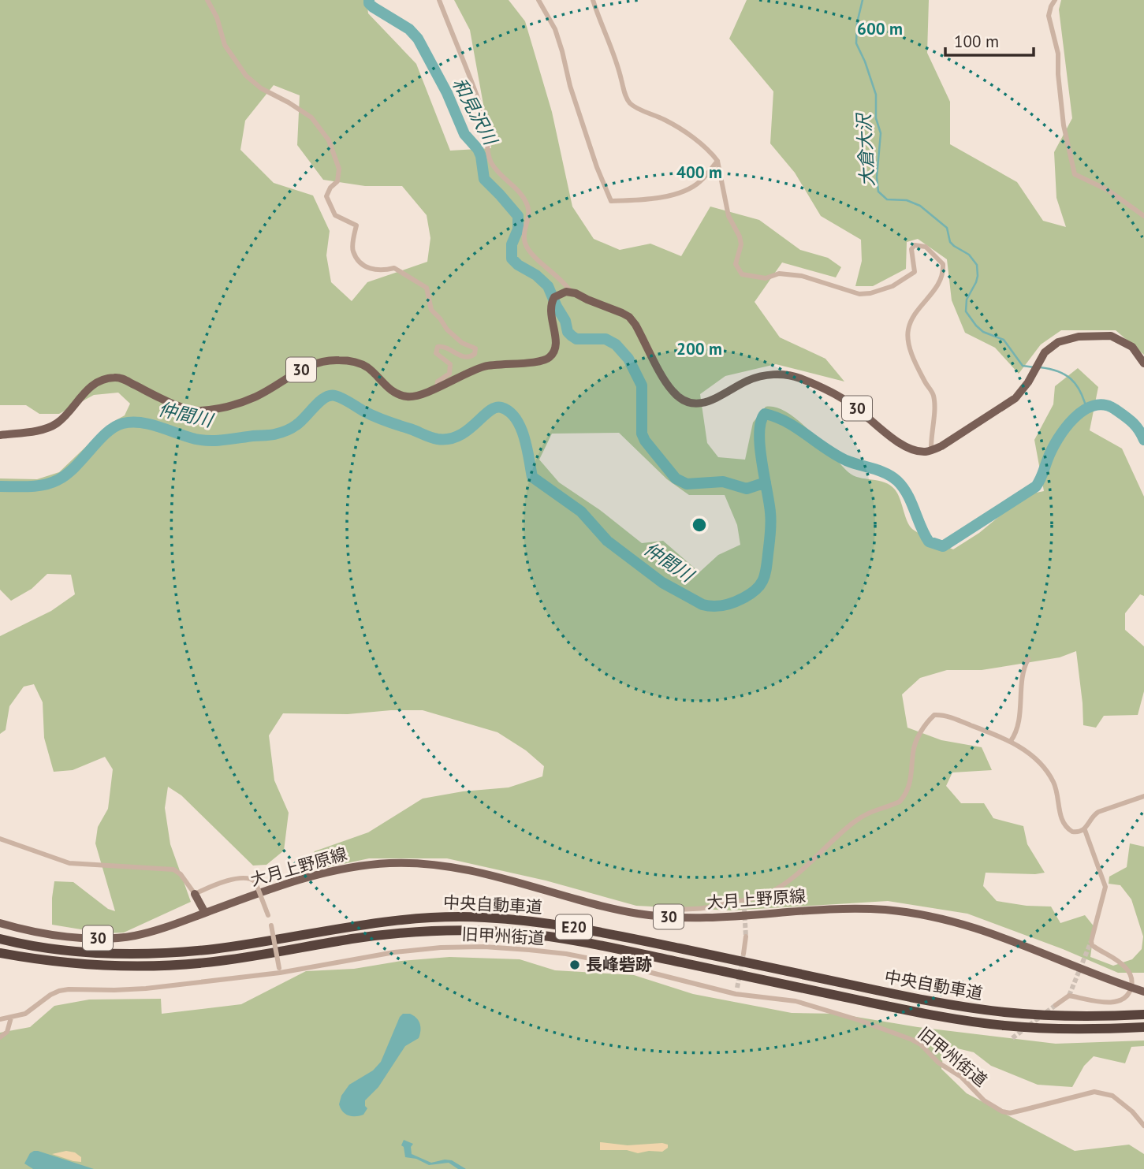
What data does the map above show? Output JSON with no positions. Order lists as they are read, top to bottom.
{
  "streets": {
    "highway": ["中央自動車道", "E20"],
    "main road": ["30", "大月上野原線"],
    "street": ["旧甲州街道"]
  },
  "water": ["和見沢川", "大倉大沢", "仲間川"],
  "places": ["長峰砦跡"],
  "scale_bar": "100 m",
  "rings": ["600 m", "400 m", "200 m"]
}
